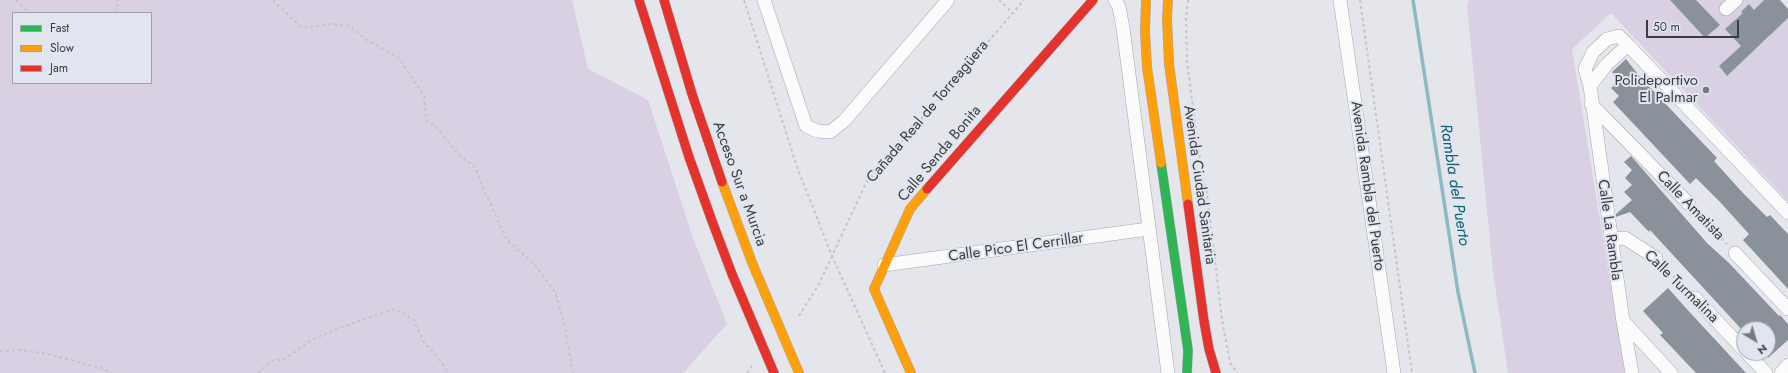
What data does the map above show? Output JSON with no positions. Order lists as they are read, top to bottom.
{
  "streets": {
    "main road": ["Calle Senda Bonita", "Acceso Sur a Murcia", "Avenida Ciudad Sanitaria"],
    "street": [
      "Avenida Rambla del Puerto",
      "Calle Amatista",
      "Calle La Rambla",
      "Calle Pico El Cerrillar",
      "Calle Turmalina"
    ],
    "path": ["Cañada Real de Torreagüera"]
  },
  "crossings": [
    ["Calle Senda Bonita", "Calle Pico El Cerrillar"],
    ["Calle Amatista", "Calle La Rambla"],
    ["Calle La Rambla", "Calle Turmalina"]
  ],
  "water": ["Rambla del Puerto"],
  "places": ["Polideportivo El Palmar"],
  "legend": ["Fast", "Slow", "Jam"],
  "scale_bar": "50 m",
  "north": "bottom right"
}
